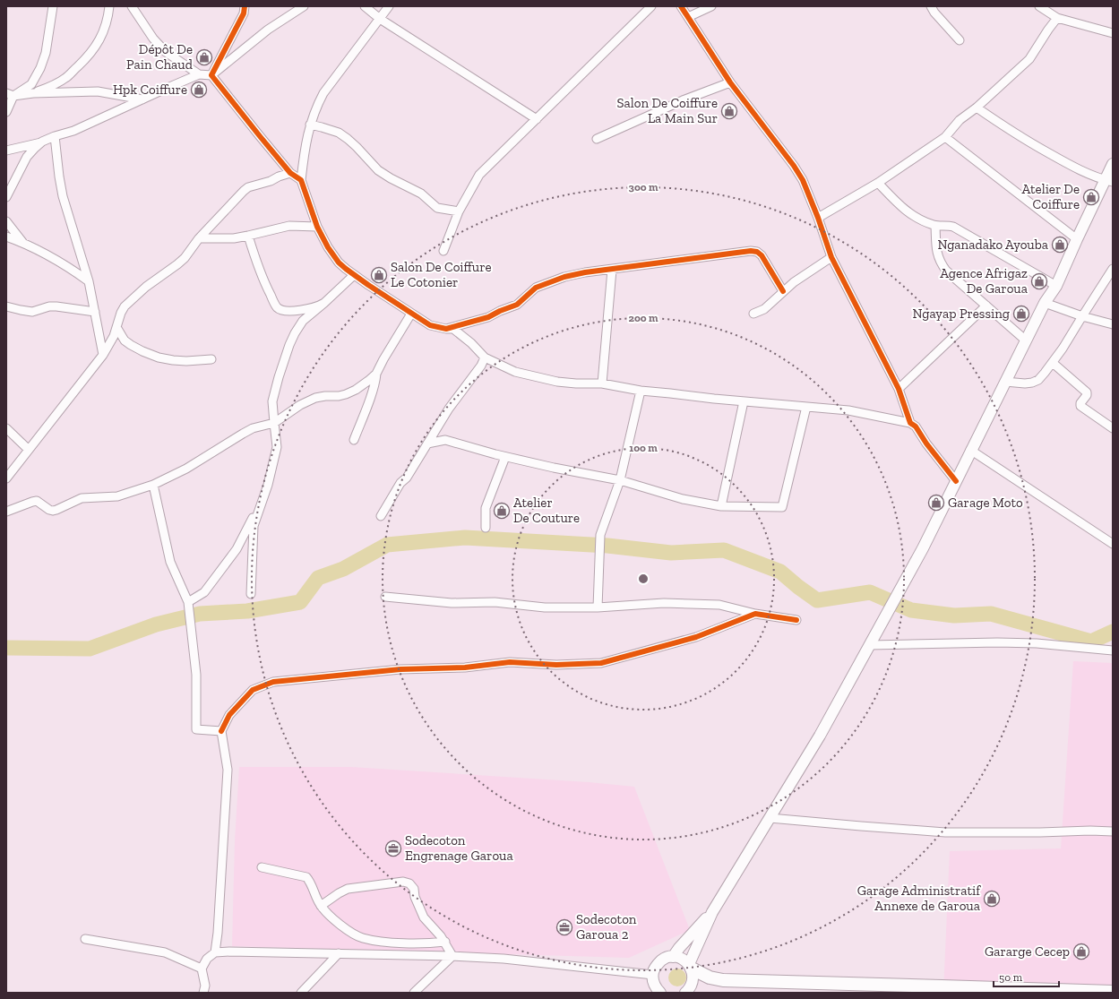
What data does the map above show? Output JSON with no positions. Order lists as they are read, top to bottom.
{
  "places": {
    "shop": [
      "Dépôt De Pain Chaud",
      "Hpk Coiffure",
      "Salon De Coiffure La Main Sur",
      "Atelier De Coiffure",
      "Nganadako Ayouba",
      "Salon De Coiffure Le Cotonier",
      "Agence Afrigaz De Garoua",
      "Ngayap Pressing",
      "Garage Moto",
      "Atelier De Couture",
      "Garage Administratif Annexe de Garoua",
      "Gararge Cecep"
    ],
    "office": ["Sodecoton Engrenage Garoua", "Sodecoton Garoua 2"]
  },
  "scale_bar": "50 m",
  "rings": ["300 m", "200 m", "100 m"]
}
